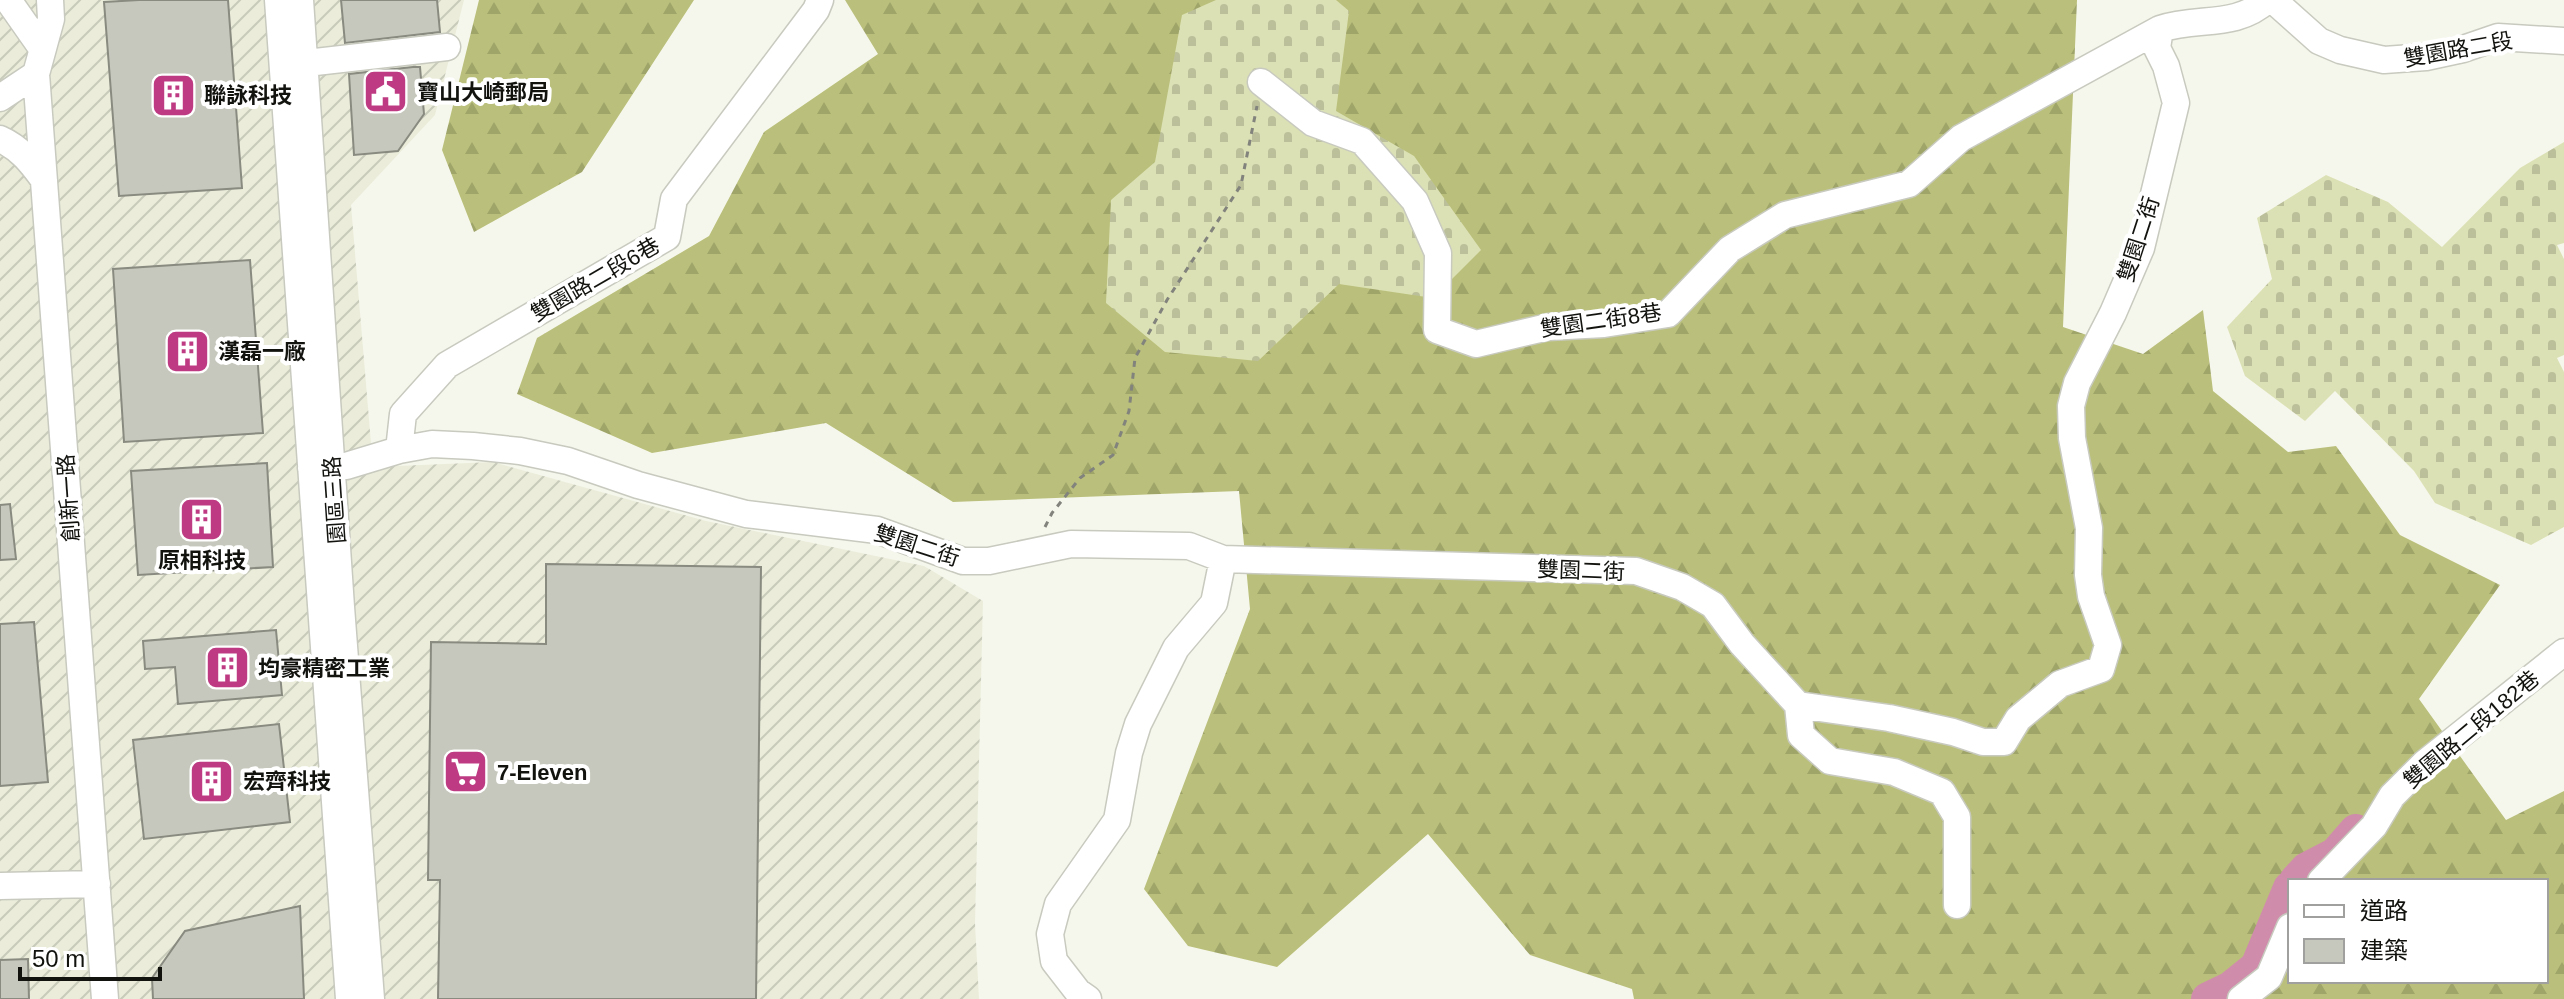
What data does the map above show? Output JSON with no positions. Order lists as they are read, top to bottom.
{
  "streets": {
    "street": [
      "雙園路二段",
      "雙園二街",
      "雙園路二段6巷",
      "雙園二街8巷",
      "創新一路",
      "園區三路",
      "雙園路二段182巷"
    ]
  },
  "crossings": [
    ["雙園二街", "雙園路二段6巷"],
    ["雙園二街", "雙園二街8巷"],
    ["雙園二街", "園區三路"]
  ],
  "places": {
    "public building": ["寶山大崎郵局"],
    "building": [
      "聯詠科技",
      "漢磊一廠",
      "原相科技",
      "均豪精密工業",
      "宏齊科技"
    ],
    "supermarket": ["7-Eleven"]
  },
  "legend": ["道路", "建築"],
  "scale_bar": "50 m"
}
